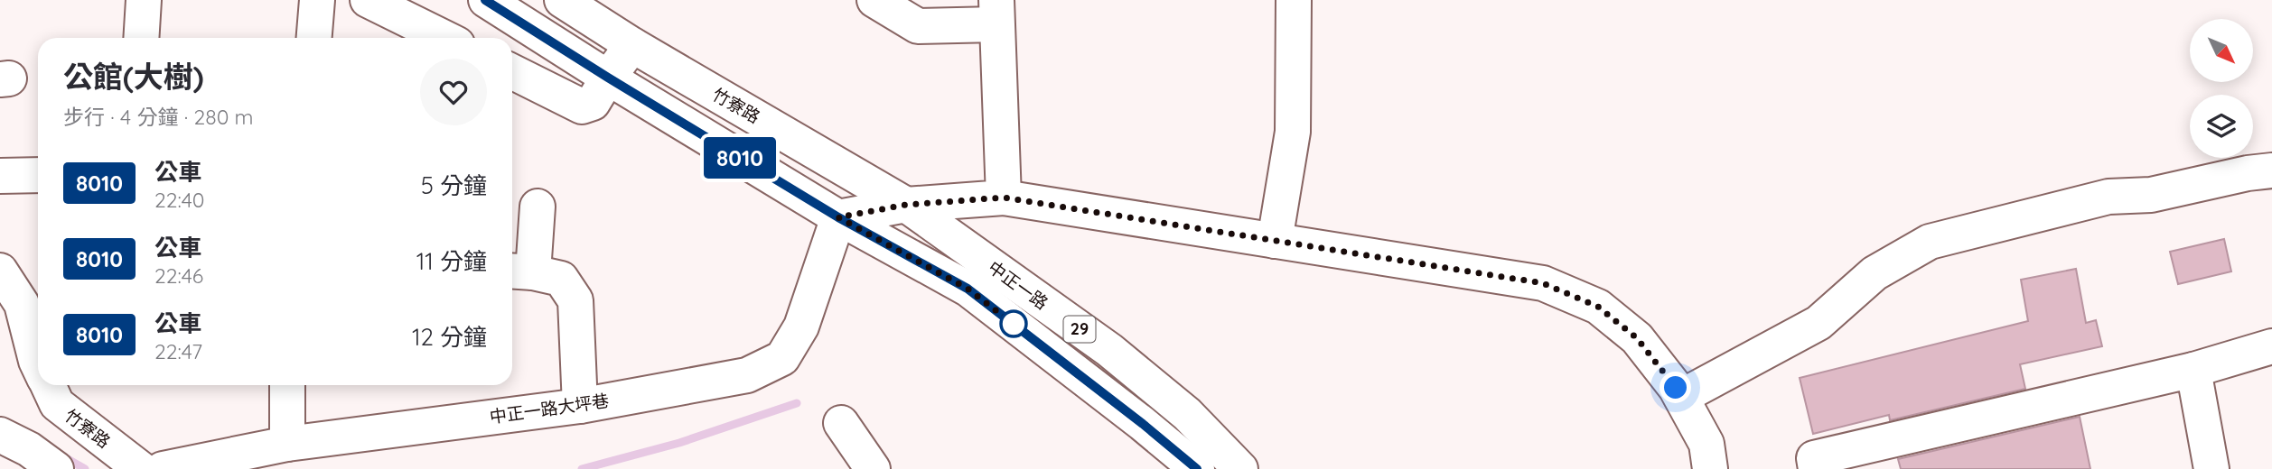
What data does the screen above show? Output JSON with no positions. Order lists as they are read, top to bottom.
{
  "streets": {
    "street": [
      "竹寮路",
      "中正一路",
      "29",
      "中正一路大坪巷"
    ]
  },
  "crossings": [
    ["竹寮路", "中正一路"],
    ["中正一路", "29"],
    ["中正一路", "中正一路大坪巷"],
    ["29", "中正一路大坪巷"]
  ],
  "lines": ["bus line 8010"],
  "north": "bottom right",
  "page": {
    "on_map": "8010",
    "heading": ["公館(大樹)", "步行 · 4 分鐘 · 280 m"],
    "list": [
      {
        "mark": "8010",
        "name": "公車",
        "note": "22:40",
        "value": "5 分鐘"
      },
      {
        "mark": "8010",
        "name": "公車",
        "note": "22:46",
        "value": "11 分鐘"
      },
      {
        "mark": "8010",
        "name": "公車",
        "note": "22:47",
        "value": "12 分鐘"
      }
    ]
  }
}
